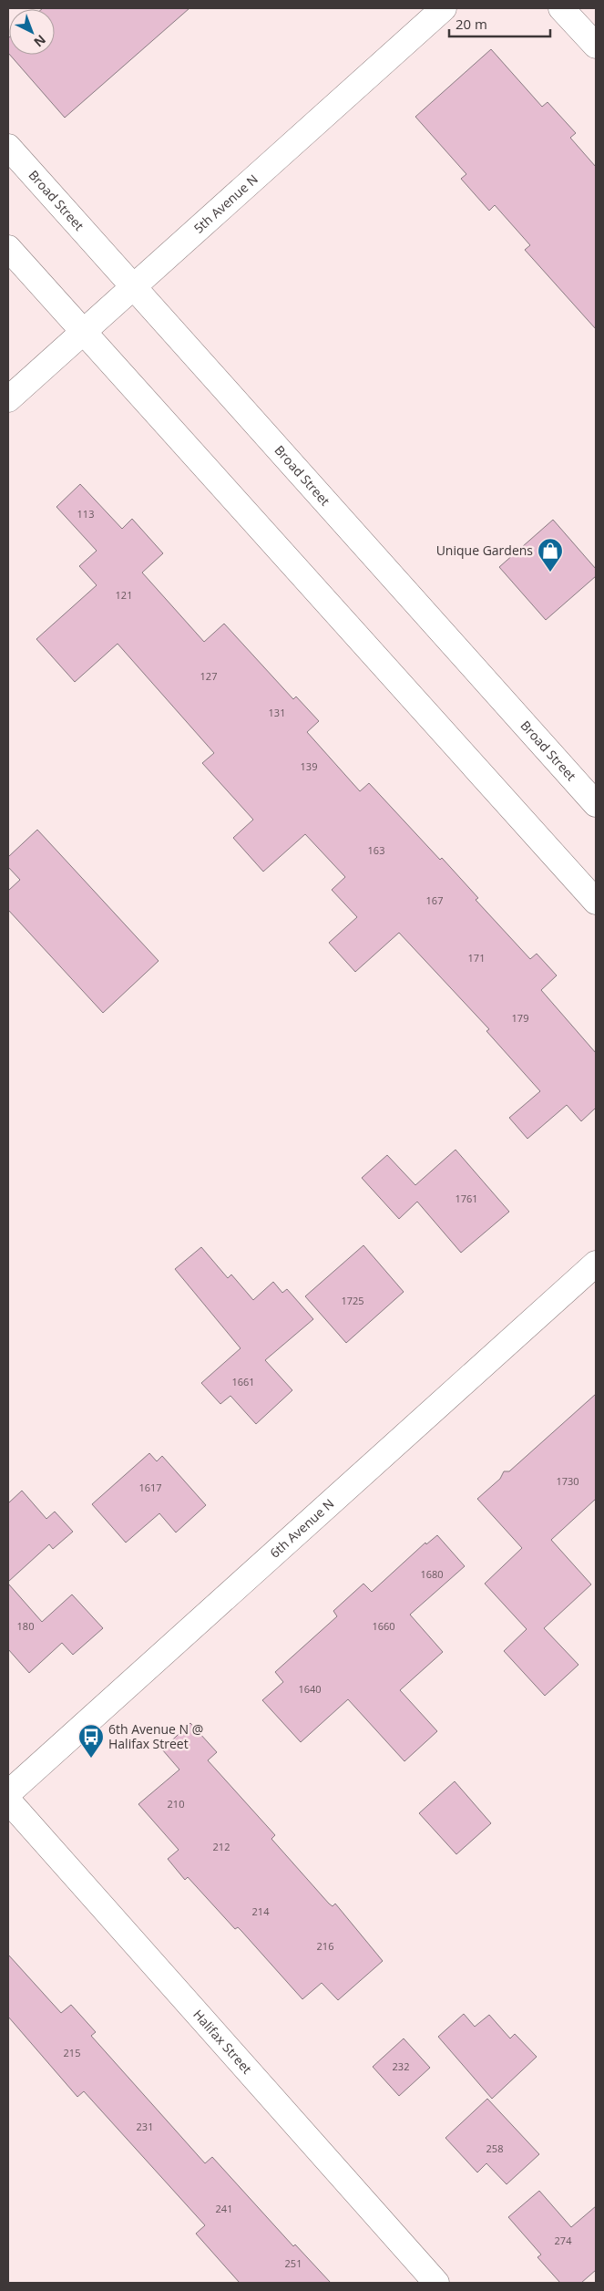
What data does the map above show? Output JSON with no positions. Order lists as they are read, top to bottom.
{
  "streets": {
    "street": [
      "Broad Street",
      "5th Avenue N",
      "6th Avenue N",
      "Halifax Street"
    ]
  },
  "crossings": [
    ["Broad Street", "5th Avenue N"]
  ],
  "places": {
    "shop": ["Unique Gardens"],
    "bus stop": ["6th Avenue N @ Halifax Street"]
  },
  "house_numbers": [
    "113",
    "121",
    "127",
    "131",
    "139",
    "163",
    "167",
    "171",
    "179",
    "1761",
    "1725",
    "1661",
    "1730",
    "1617",
    "1680",
    "180",
    "1660",
    "1640",
    "210",
    "212",
    "214",
    "216",
    "215",
    "232",
    "231",
    "258",
    "241",
    "274",
    "251"
  ],
  "scale_bar": "20 m",
  "north": "bottom right"
}
